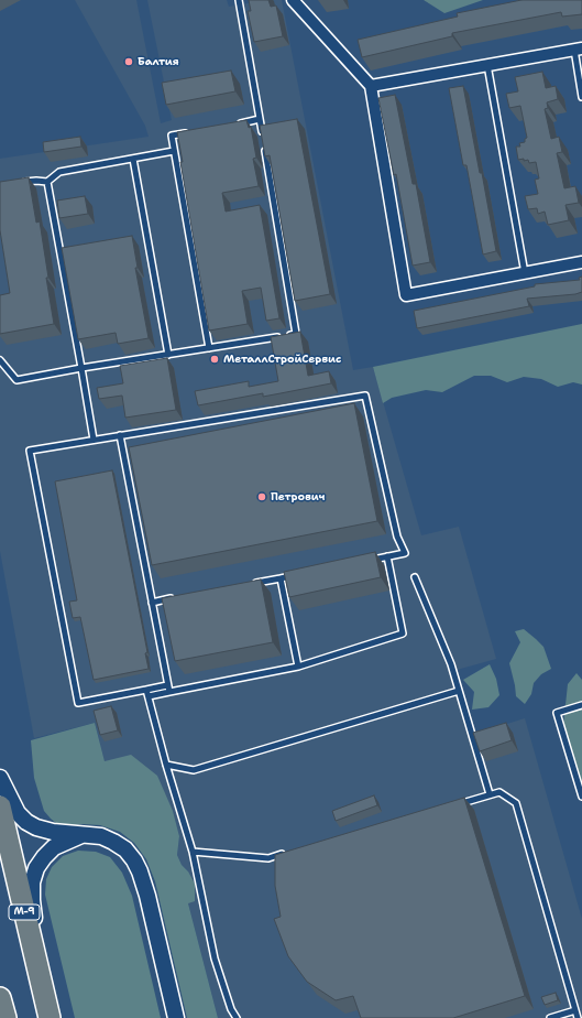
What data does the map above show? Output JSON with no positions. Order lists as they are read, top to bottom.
{
  "streets": {
    "highway": ["М-9"]
  },
  "places": ["Балтия", "МеталлСтройСервис", "Петрович"]
}
